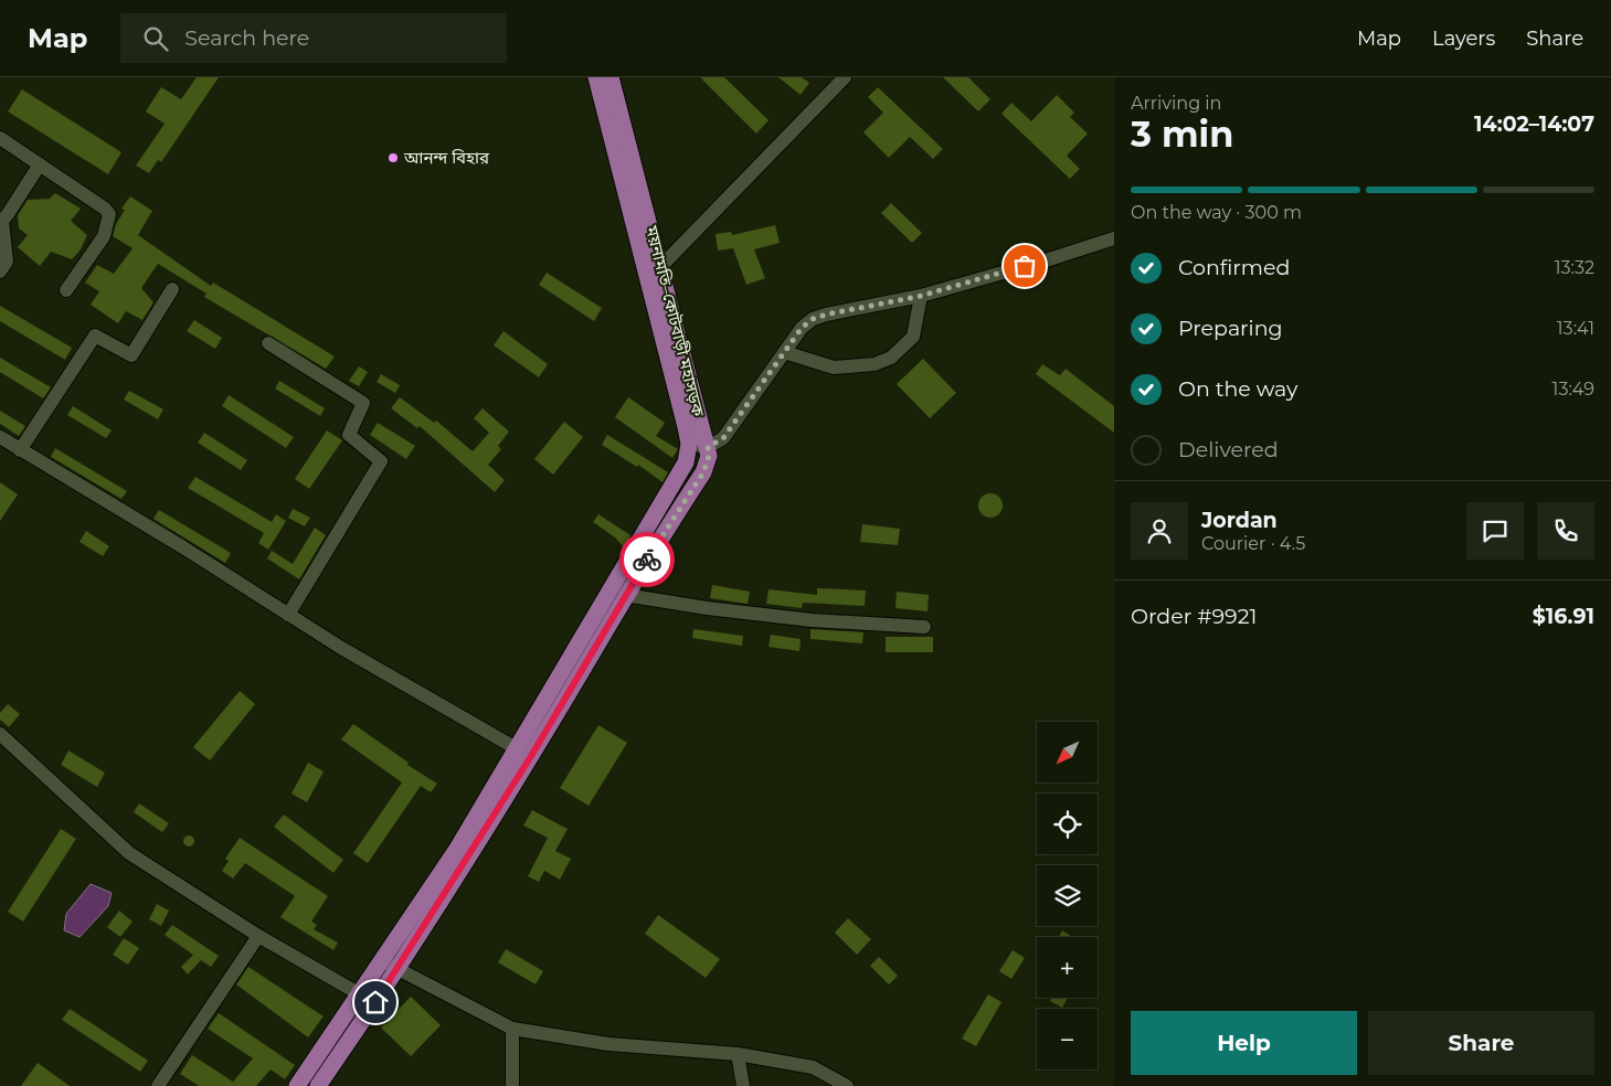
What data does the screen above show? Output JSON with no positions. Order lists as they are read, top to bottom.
{
  "streets": {
    "main road": ["ময়নামতি–কোটবাড়ী মহাসড়ক"]
  },
  "places": ["আনন্দ বিহার"],
  "north": "bottom left",
  "page": {
    "header": "Map",
    "search": "Search here",
    "nav": ["Map", "Layers", "Share"],
    "heading": ["3 min", "Arriving in", "14:02–14:07"],
    "panel": [
      "Jordan",
      "Courier · 4.5",
      "Order #9921",
      "$16.91"
    ],
    "bar": "On the way · 300 m",
    "list": [
      ["Confirmed", "13:32"],
      ["Preparing", "13:41"],
      ["On the way", "13:49"],
      "Delivered"
    ],
    "map_buttons": ["+", "−"],
    "buttons": ["Help", "Share"]
  }
}
